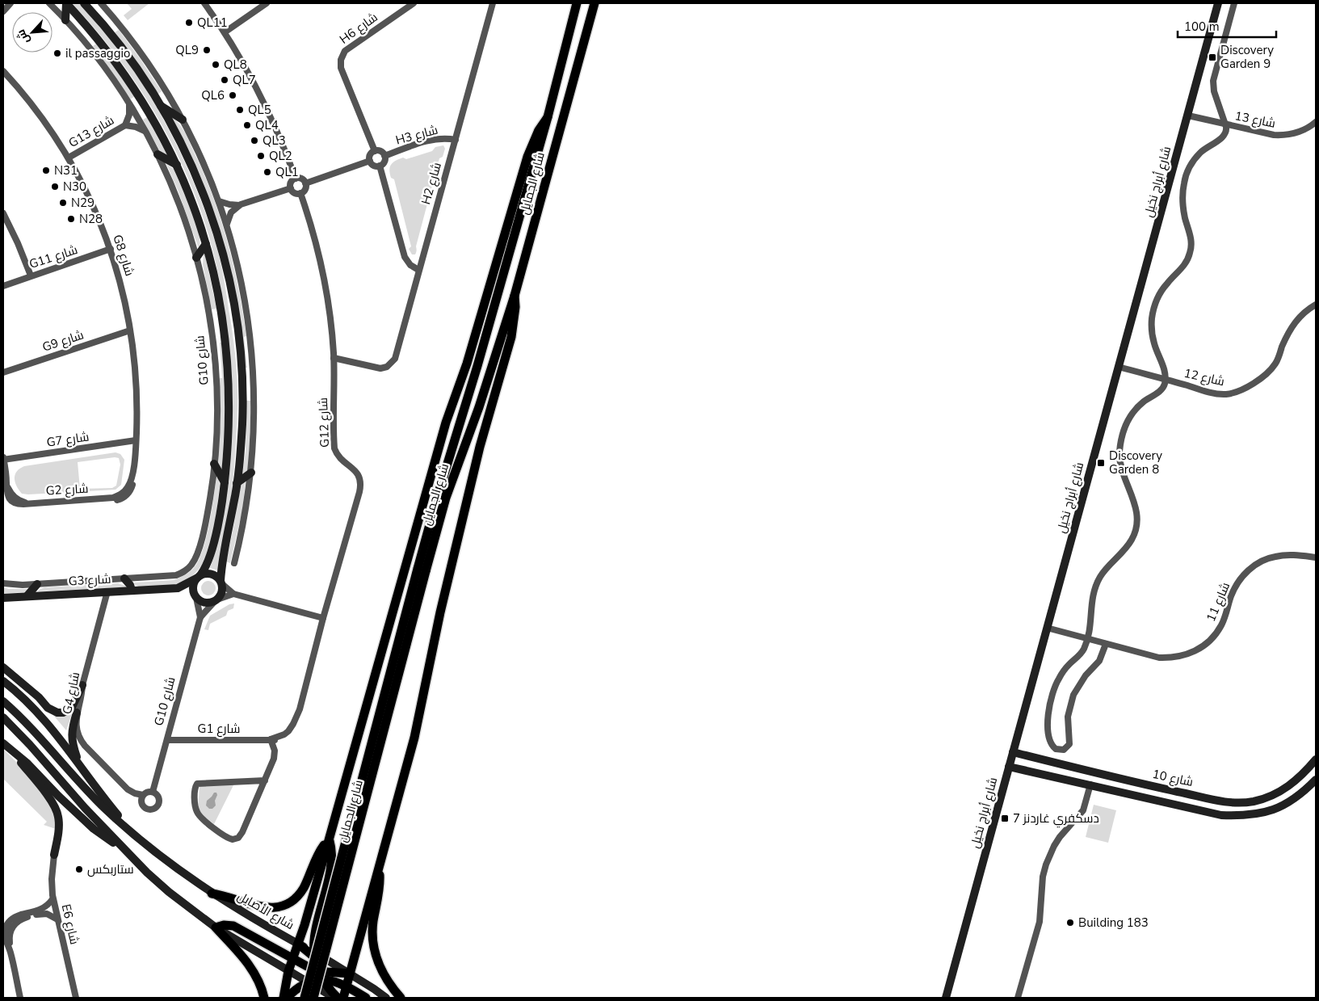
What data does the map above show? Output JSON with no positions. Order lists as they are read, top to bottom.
{
  "streets": {
    "main road": ["شارع الجمايل"],
    "street": [
      "H6 شارع",
      "شارع 13",
      "G13 شارع",
      "H3 شارع",
      "شارع أبراج نخيل",
      "H2 شارع",
      "G8 شارع",
      "G11 شارع",
      "G9 شارع",
      "G10 شارع",
      "شارع 12",
      "G12 شارع",
      "G7 شارع",
      "G2 شارع",
      "G3 شارع",
      "شارع 11",
      "G4 شارع",
      "G1 شارع",
      "شارع 10",
      "شارع الأصايل",
      "E6 شارع"
    ]
  },
  "crossings": [
    ["H6 شارع", "H3 شارع"],
    ["شارع 13", "شارع أبراج نخيل"],
    ["G13 شارع", "G8 شارع"],
    ["G13 شارع", "G10 شارع"],
    ["H3 شارع", "H2 شارع"],
    ["شارع أبراج نخيل", "شارع 12"],
    ["شارع أبراج نخيل", "شارع 11"],
    ["شارع أبراج نخيل", "شارع 10"],
    ["H2 شارع", "G12 شارع"],
    ["G8 شارع", "G11 شارع"],
    ["G8 شارع", "G9 شارع"],
    ["G8 شارع", "G7 شارع"],
    ["G8 شارع", "G2 شارع"],
    ["G10 شارع", "G3 شارع"],
    ["G10 شارع", "G4 شارع"],
    ["G10 شارع", "G1 شارع"],
    ["G12 شارع", "G1 شارع"],
    ["G7 شارع", "G2 شارع"],
    ["G3 شارع", "G4 شارع"]
  ],
  "places": {
    "other": [
      "QL11",
      "QL9",
      "il passaggio",
      "QL8",
      "QL7",
      "QL6",
      "QL5",
      "QL4",
      "QL3",
      "QL2",
      "N31",
      "QL1",
      "N30",
      "N29",
      "N28",
      "ستاربكس",
      "Building 183"
    ],
    "transit": ["Discovery Garden 9", "Discovery Garden 8", "دسكفري غاردنز 7"]
  },
  "scale_bar": "100 m",
  "north": "bottom left"
}
